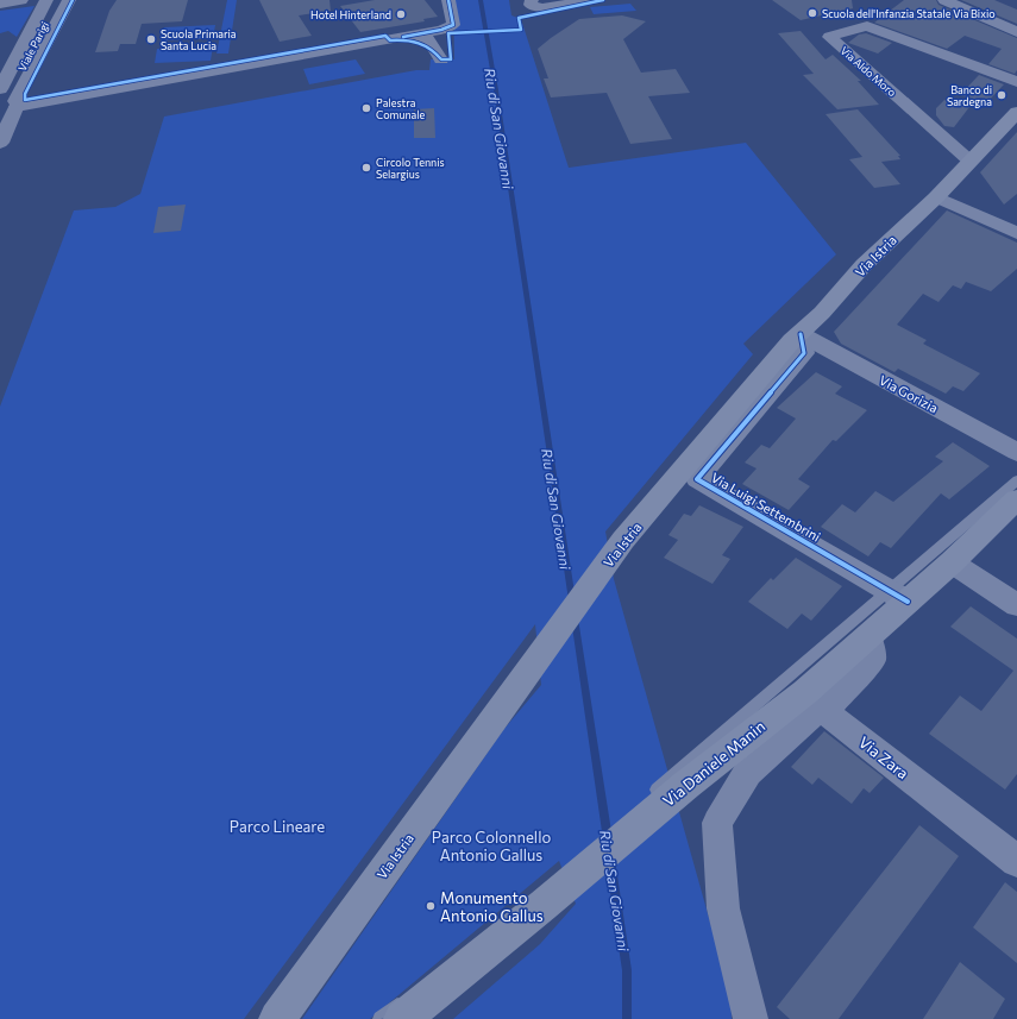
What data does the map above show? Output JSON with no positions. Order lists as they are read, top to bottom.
{
  "streets": {
    "main road": ["Via Istria", "Via Daniele Manin"],
    "street": [
      "Viale Parigi",
      "Via Aldo Moro",
      "Via Gorizia",
      "Via Luigi Settembrini",
      "Via Zara"
    ]
  },
  "crossings": [
    ["Via Aldo Moro", "Via Istria"],
    ["Via Istria", "Via Gorizia"],
    ["Via Istria", "Via Luigi Settembrini"],
    ["Via Gorizia", "Via Luigi Settembrini"],
    ["Via Luigi Settembrini", "Via Daniele Manin"]
  ],
  "water": ["Riu di San Giovanni"],
  "parks": ["Parco Lineare", "Parco Colonnello Antonio Gallus"],
  "places": [
    "Scuola dell'Infanzia Statale Via Bixio",
    "Hotel Hinterland",
    "Scuola Primaria Santa Lucia",
    "Banco di Sardegna",
    "Palestra Comunale",
    "Circolo Tennis Selargius",
    "Monumento Antonio Gallus"
  ]
}
